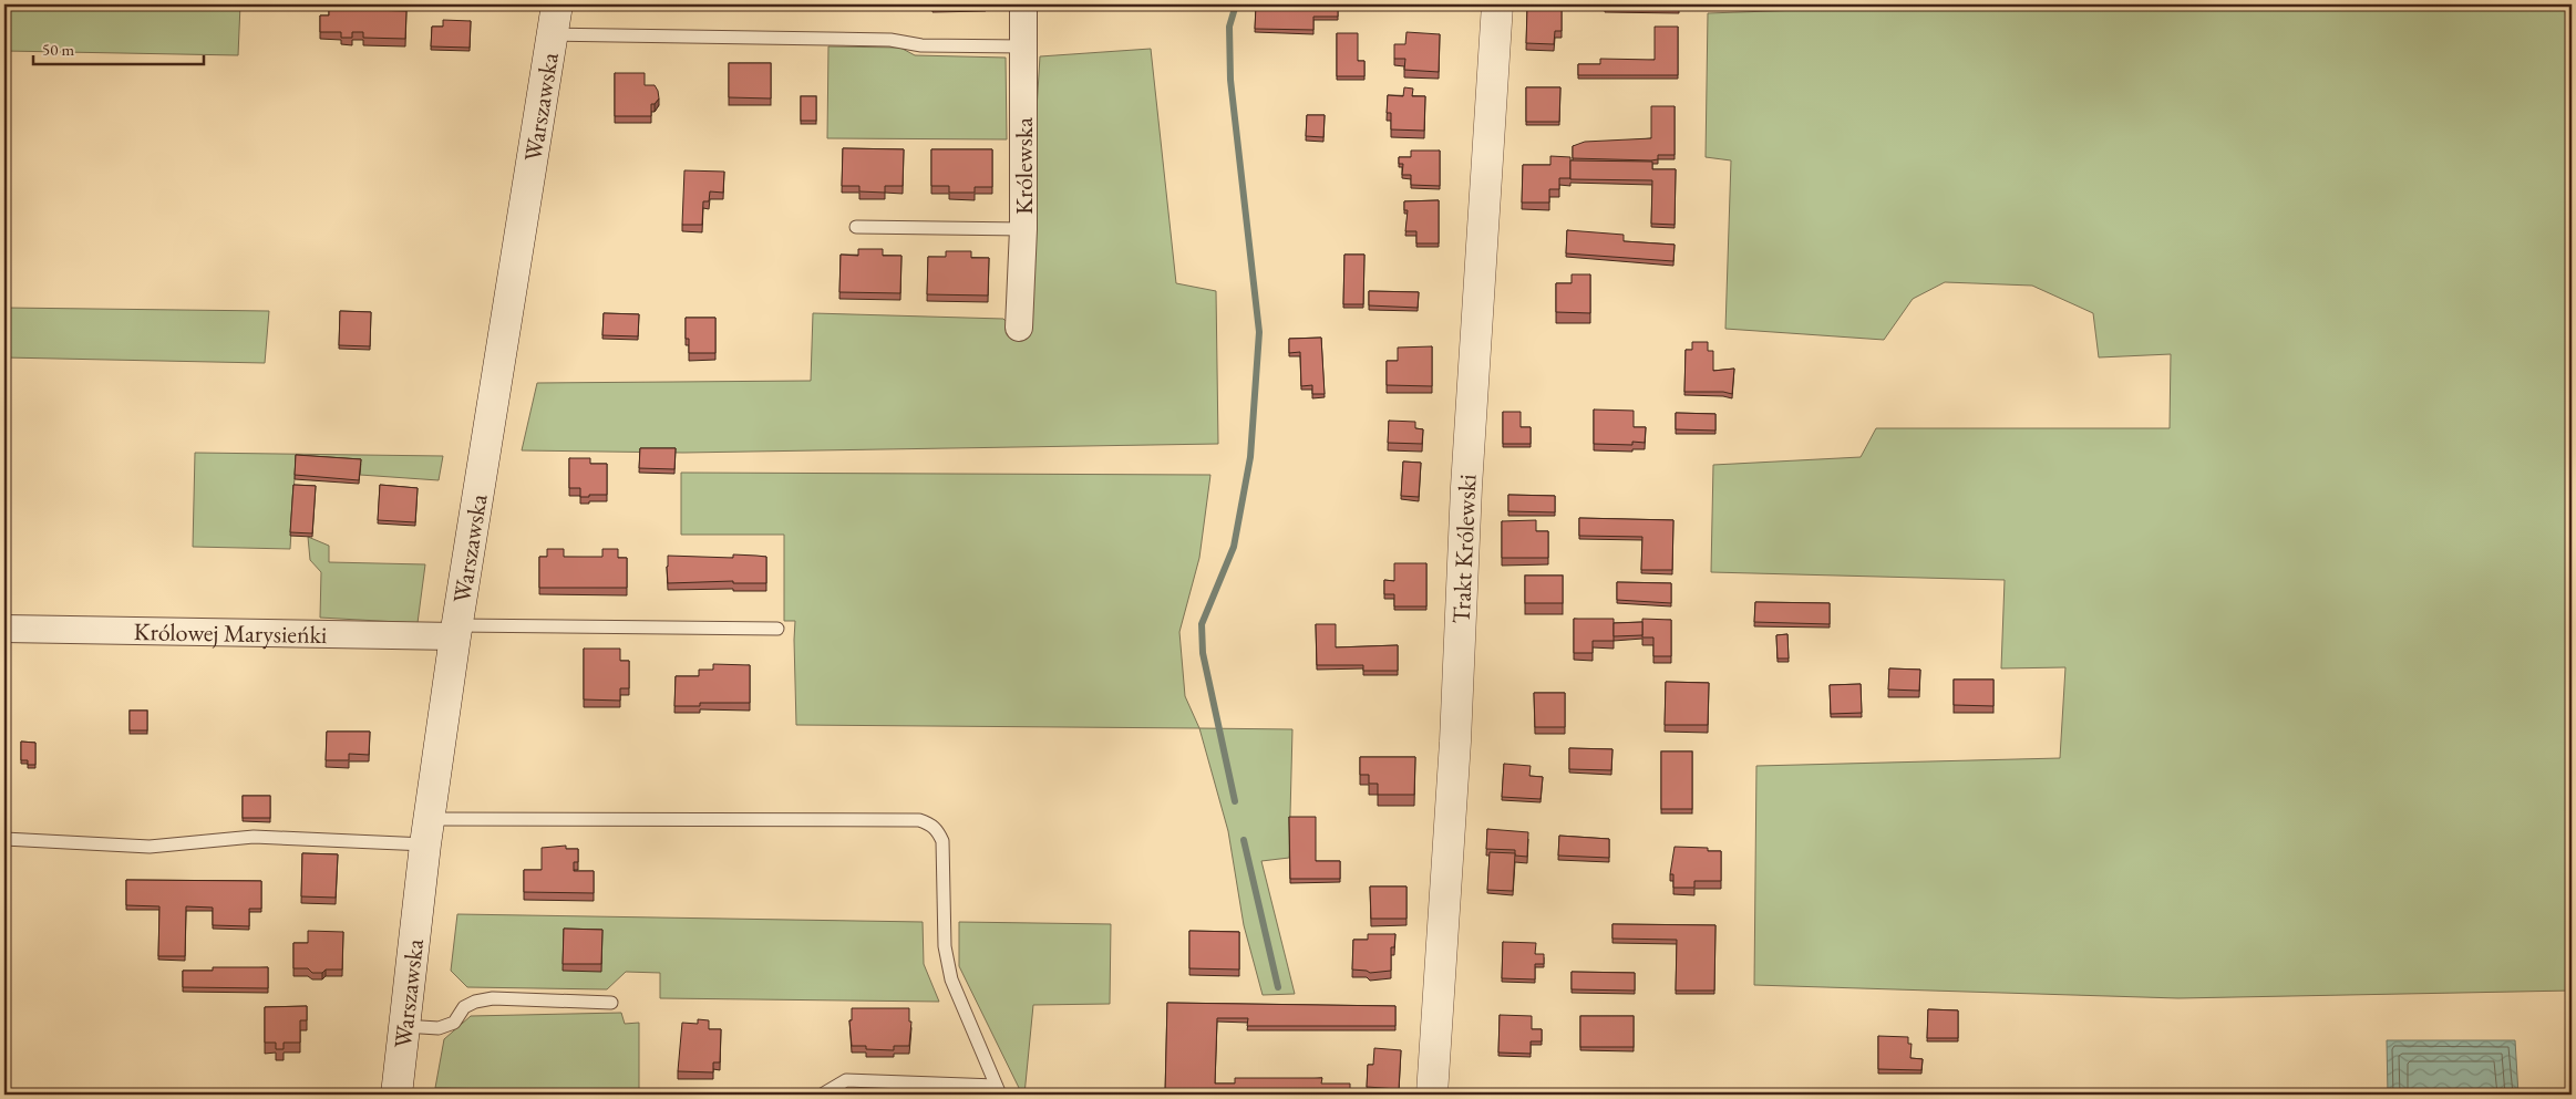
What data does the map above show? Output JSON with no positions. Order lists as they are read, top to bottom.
{
  "streets": {
    "street": [
      "Warszawska",
      "Królewska",
      "Trakt Królewski",
      "Królowej Marysieńki"
    ]
  },
  "crossings": [
    ["Warszawska", "Królowej Marysieńki"]
  ],
  "scale_bar": "50 m"
}
